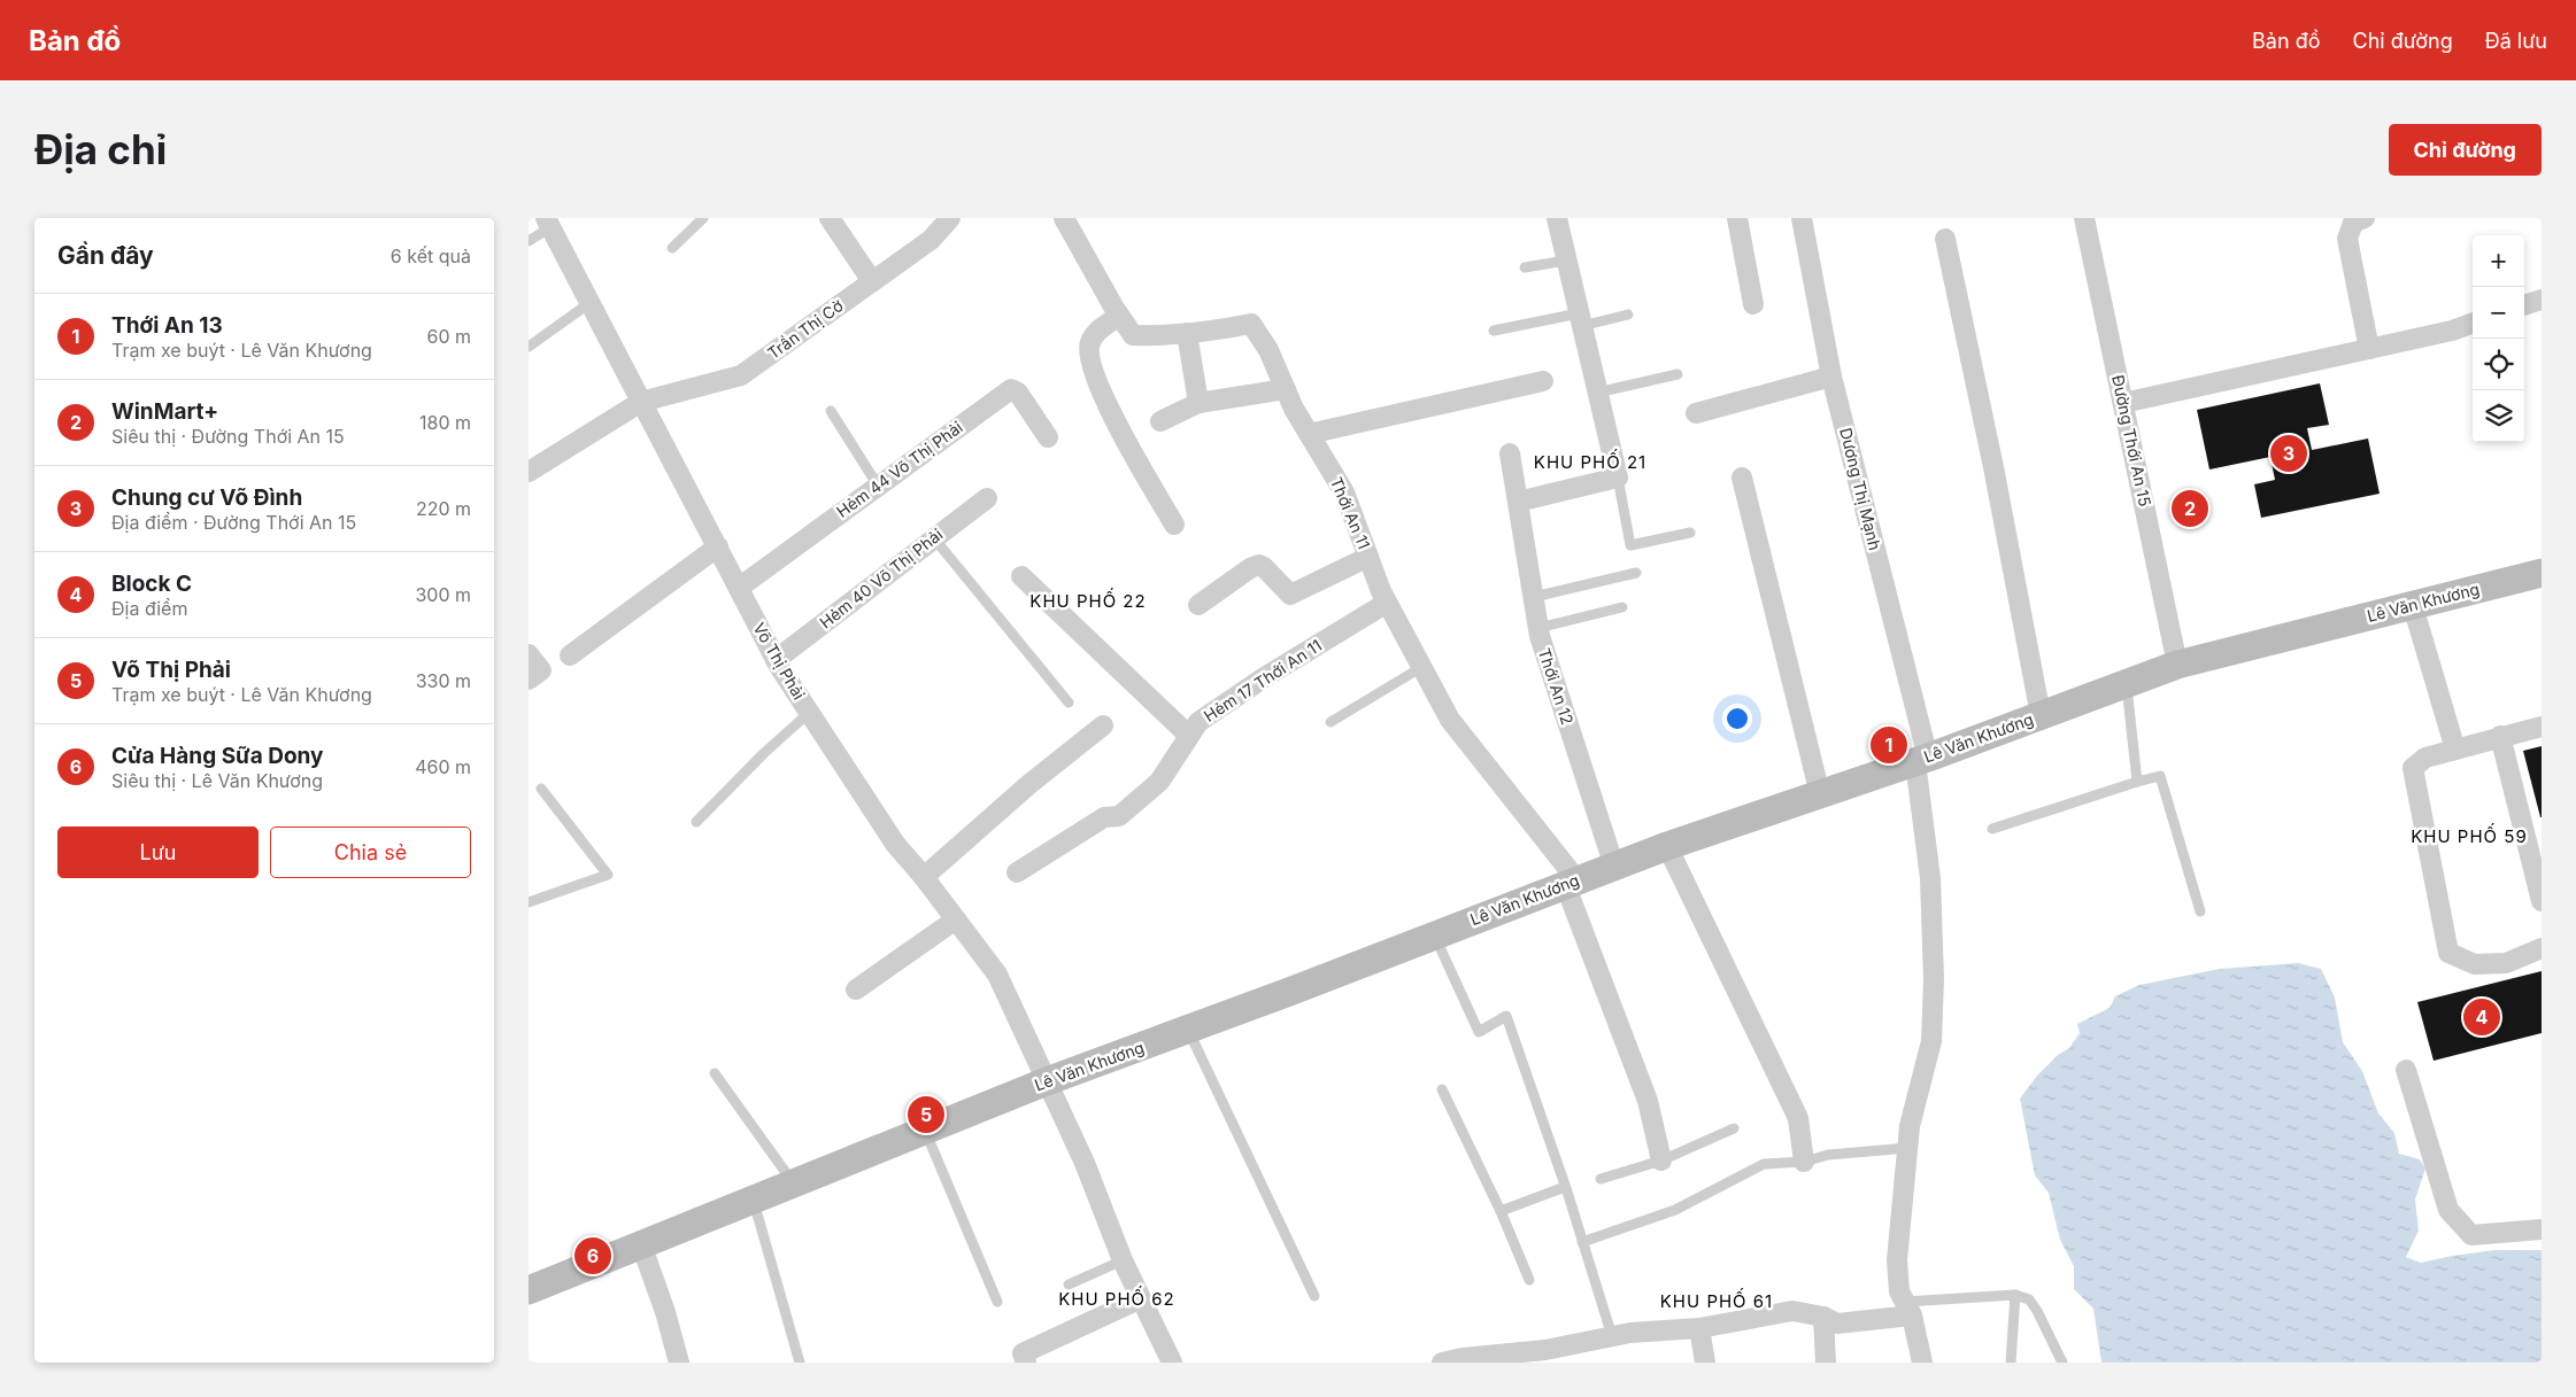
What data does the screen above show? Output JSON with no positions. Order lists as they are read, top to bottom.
{
  "streets": {
    "main road": ["Lê Văn Khương"],
    "street": [
      "Trần Thị Cờ",
      "Đường Thới An 15",
      "Hẻm 44 Võ Thị Phải",
      "Dương Thị Mạnh",
      "Thới An 11",
      "Hẻm 40 Võ Thị Phải",
      "Võ Thị Phải",
      "Hẻm 17 Thới An 11",
      "Thới An 12"
    ]
  },
  "crossings": [
    ["Trần Thị Cờ", "Võ Thị Phải"],
    ["Đường Thới An 15", "Lê Văn Khương"],
    ["Hẻm 44 Võ Thị Phải", "Võ Thị Phải"],
    ["Dương Thị Mạnh", "Lê Văn Khương"],
    ["Thới An 11", "Lê Văn Khương"],
    ["Thới An 11", "Hẻm 17 Thới An 11"],
    ["Hẻm 40 Võ Thị Phải", "Võ Thị Phải"],
    ["Lê Văn Khương", "Võ Thị Phải"],
    ["Lê Văn Khương", "Thới An 12"]
  ],
  "districts": [
    "KHU PHỐ 21",
    "KHU PHỐ 22",
    "KHU PHỐ 59",
    "KHU PHỐ 62",
    "KHU PHỐ 61"
  ],
  "page": {
    "header": "Bản đồ",
    "nav": ["Bản đồ", "Chỉ đường", "Đã lưu"],
    "buttons": [
      "Chỉ đường",
      ["Lưu", "Chia sẻ"]
    ],
    "title": "Địa chỉ",
    "heading": ["Gần đây", "6 kết quả"],
    "map_buttons": ["+", "−"],
    "list": [
      {
        "mark": "1",
        "name": "Thới An 13",
        "note": "Trạm xe buýt · Lê Văn Khương",
        "value": "60 m"
      },
      {
        "mark": "2",
        "name": "WinMart+",
        "note": "Siêu thị · Đường Thới An 15",
        "value": "180 m"
      },
      {
        "mark": "3",
        "name": "Chung cư Võ Đình",
        "note": "Địa điểm · Đường Thới An 15",
        "value": "220 m"
      },
      {
        "mark": "4",
        "name": "Block C",
        "note": "Địa điểm",
        "value": "300 m"
      },
      {
        "mark": "5",
        "name": "Võ Thị Phải",
        "note": "Trạm xe buýt · Lê Văn Khương",
        "value": "330 m"
      },
      {
        "mark": "6",
        "name": "Cửa Hàng Sữa Dony",
        "note": "Siêu thị · Lê Văn Khương",
        "value": "460 m"
      }
    ],
    "pins": [
      "3",
      "2",
      "1",
      "4",
      "5",
      "6"
    ]
  }
}
